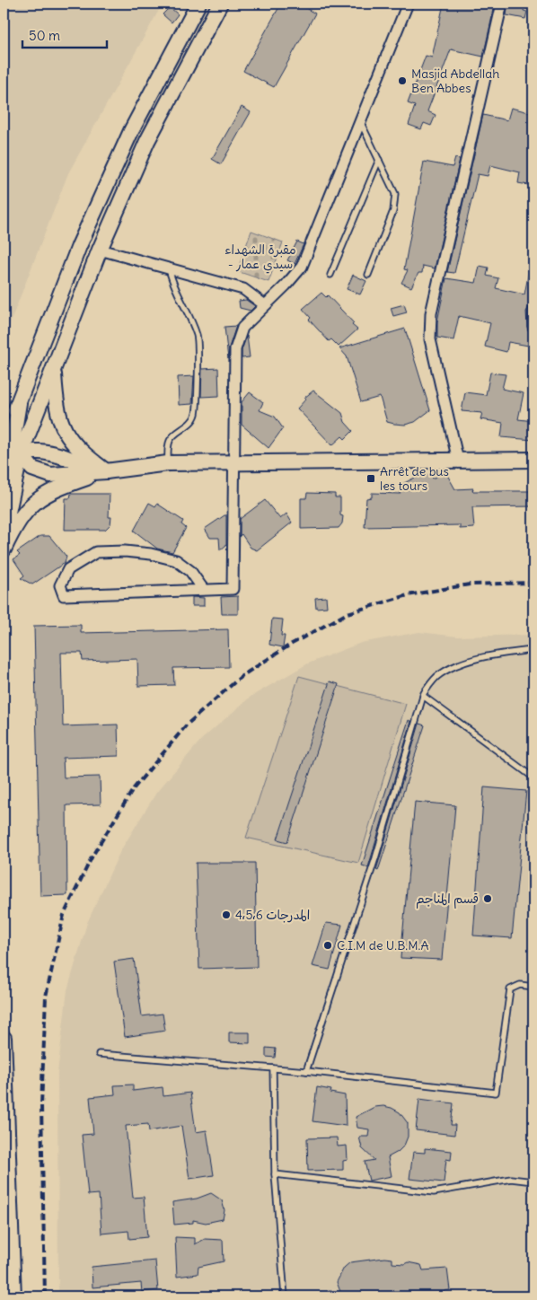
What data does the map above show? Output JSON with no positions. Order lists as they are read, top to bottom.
{
  "parks": ["مقبرة الشهداء - سيدي عمار"],
  "places": {
    "other": [
      "Masjid Abdellah Ben Abbes",
      "قسم المناجم",
      "المدرجات 4،5،6",
      "C.I.M de U.B.M.A"
    ],
    "transit": ["Arrêt de bus les tours"]
  },
  "scale_bar": "50 m"
}
